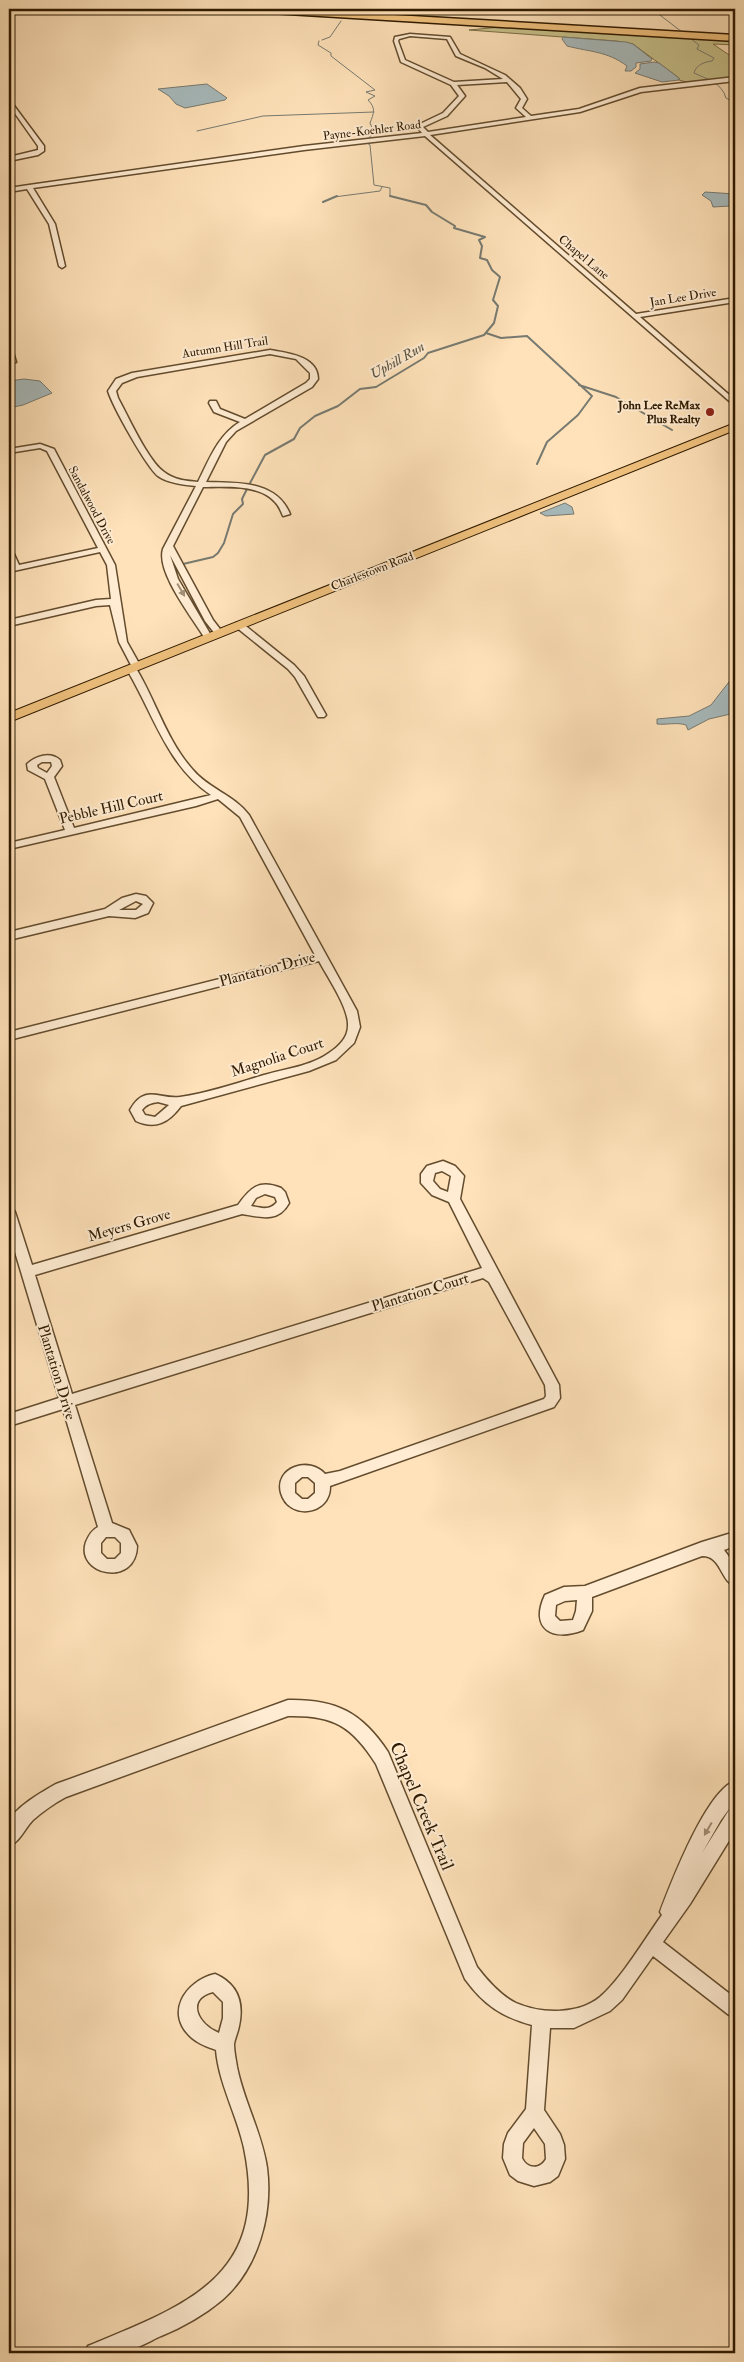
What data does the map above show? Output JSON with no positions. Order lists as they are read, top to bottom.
{
  "streets": {
    "main road": ["Charlestown Road"],
    "street": [
      "Payne-Koehler Road",
      "Chapel Lane",
      "Jan Lee Drive",
      "Autumn Hill Trail",
      "Sandalwood Drive",
      "Pebble Hill Court",
      "Plantation Drive",
      "Magnolia Court",
      "Meyers Grove",
      "Plantation Court",
      "Chapel Creek Trail"
    ]
  },
  "crossings": [
    ["Payne-Koehler Road", "Chapel Lane"],
    ["Chapel Lane", "Jan Lee Drive"],
    ["Autumn Hill Trail", "Charlestown Road"],
    ["Sandalwood Drive", "Charlestown Road"],
    ["Sandalwood Drive", "Plantation Drive"],
    ["Charlestown Road", "Plantation Drive"],
    ["Pebble Hill Court", "Plantation Drive"],
    ["Plantation Drive", "Magnolia Court"],
    ["Plantation Drive", "Meyers Grove"],
    ["Plantation Drive", "Plantation Court"]
  ],
  "water": ["Uphill Run"],
  "places": ["John Lee ReMax Plus Realty"]
}
